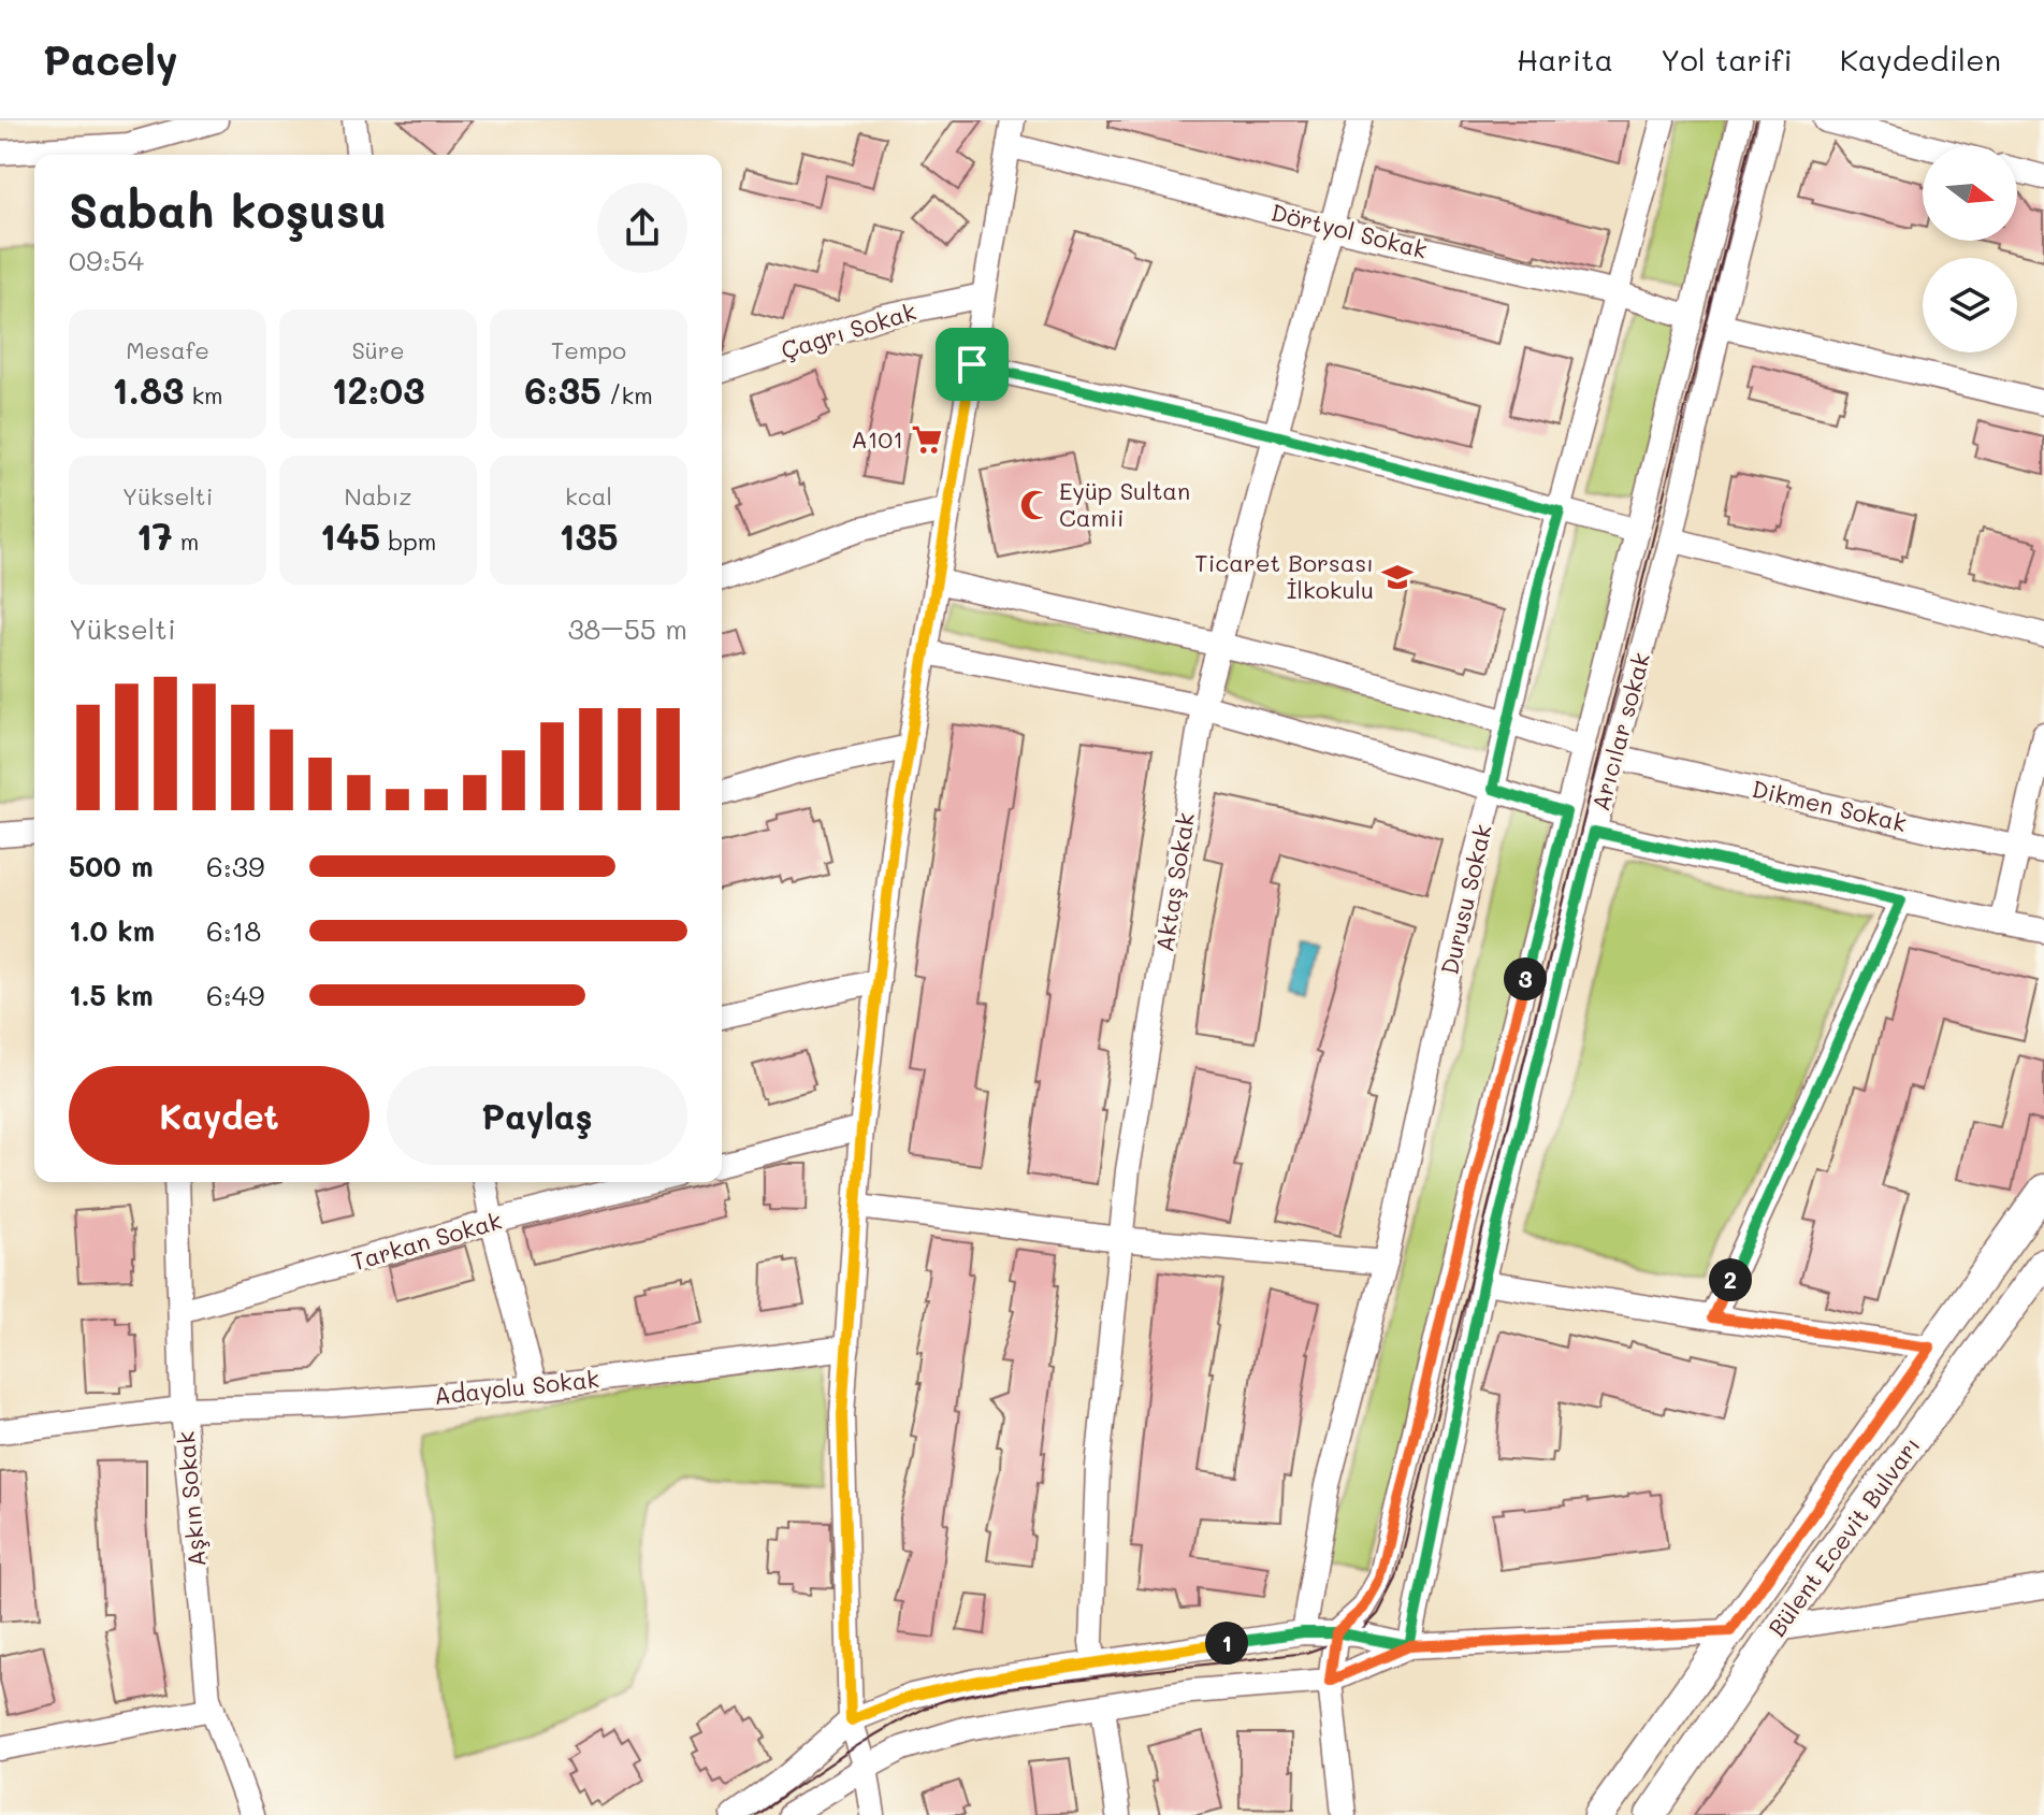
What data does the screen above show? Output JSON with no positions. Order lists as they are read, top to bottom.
{
  "streets": {
    "main road": ["Bülent Ecevit Bulvarı"],
    "street": [
      "Dörtyol Sokak",
      "Çagrı Sokak",
      "Arıcılar sokak",
      "Dikmen Sokak",
      "Aktaş Sokak",
      "Durusu Sokak",
      "Tarkan Sokak",
      "Adayolu Sokak",
      "Aşkın Sokak"
    ]
  },
  "crossings": [
    ["Dörtyol Sokak", "Aktaş Sokak"],
    ["Dörtyol Sokak", "Durusu Sokak"],
    ["Arıcılar sokak", "Dikmen Sokak"],
    ["Tarkan Sokak", "Aşkın Sokak"],
    ["Adayolu Sokak", "Aşkın Sokak"]
  ],
  "places": {
    "supermarket": ["A101"],
    "mosque": ["Eyüp Sultan Camii"],
    "school or university": ["Ticaret Borsası İlkokulu"]
  },
  "north": "right",
  "page": {
    "header": "Pacely",
    "nav": ["Harita", "Yol tarifi", "Kaydedilen"],
    "heading": ["Sabah koşusu", "09:54"],
    "stats": [
      ["Mesafe", "1.83 km"],
      ["Süre", "12:03"],
      ["Tempo", "6:35 /km"],
      ["Yükselti", "17 m"],
      ["Nabız", "145 bpm"],
      ["kcal", "135"]
    ],
    "chart": ["Yükselti", "38–55 m"],
    "list": [
      {
        "name": "500 m",
        "note": "6:39"
      },
      {
        "name": "1.0 km",
        "note": "6:18"
      },
      {
        "name": "1.5 km",
        "note": "6:49"
      }
    ],
    "pins": ["3", "2", "1"],
    "buttons": ["Kaydet", "Paylaş"]
  }
}
